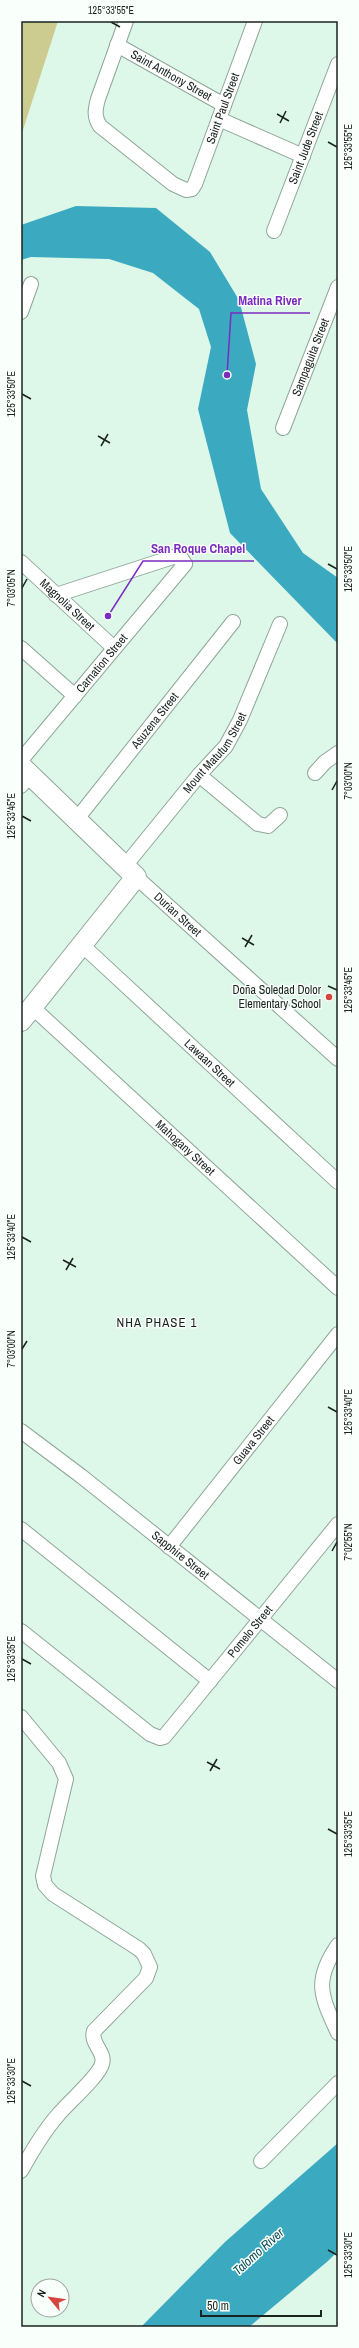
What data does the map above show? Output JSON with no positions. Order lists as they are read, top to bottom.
{
  "streets": {
    "street": [
      "Saint Anthony Street",
      "Saint Paul Street",
      "Saint Jude Street",
      "Sampaguita Street",
      "Magnolia Street",
      "Carnation Street",
      "Asuzena Street",
      "Mount Matutum Street",
      "Durian Street",
      "Lawaan Street",
      "Mahogany Street",
      "Guava Street",
      "Sapphire Street",
      "Pomelo Street"
    ]
  },
  "crossings": [
    ["Saint Anthony Street", "Saint Paul Street"],
    ["Magnolia Street", "Carnation Street"],
    ["Carnation Street", "Durian Street"],
    ["Asuzena Street", "Durian Street"],
    ["Mount Matutum Street", "Durian Street"],
    ["Mount Matutum Street", "Lawaan Street"],
    ["Mount Matutum Street", "Mahogany Street"],
    ["Guava Street", "Sapphire Street"],
    ["Sapphire Street", "Pomelo Street"]
  ],
  "districts": ["NHA PHASE 1"],
  "water": ["Talomo River"],
  "places": ["Matina River", "San Roque Chapel", "Doña Soledad Dolor Elementary School"],
  "scale_bar": "50 m",
  "north": "top left",
  "coordinates": [
    "125°33'55\"E",
    "125°33'50\"E",
    "7°03'05\"N",
    "7°03'00\"N",
    "125°33'45\"E",
    "125°33'40\"E",
    "7°02'55\"N",
    "125°33'35\"E",
    "125°33'30\"E"
  ]
}
